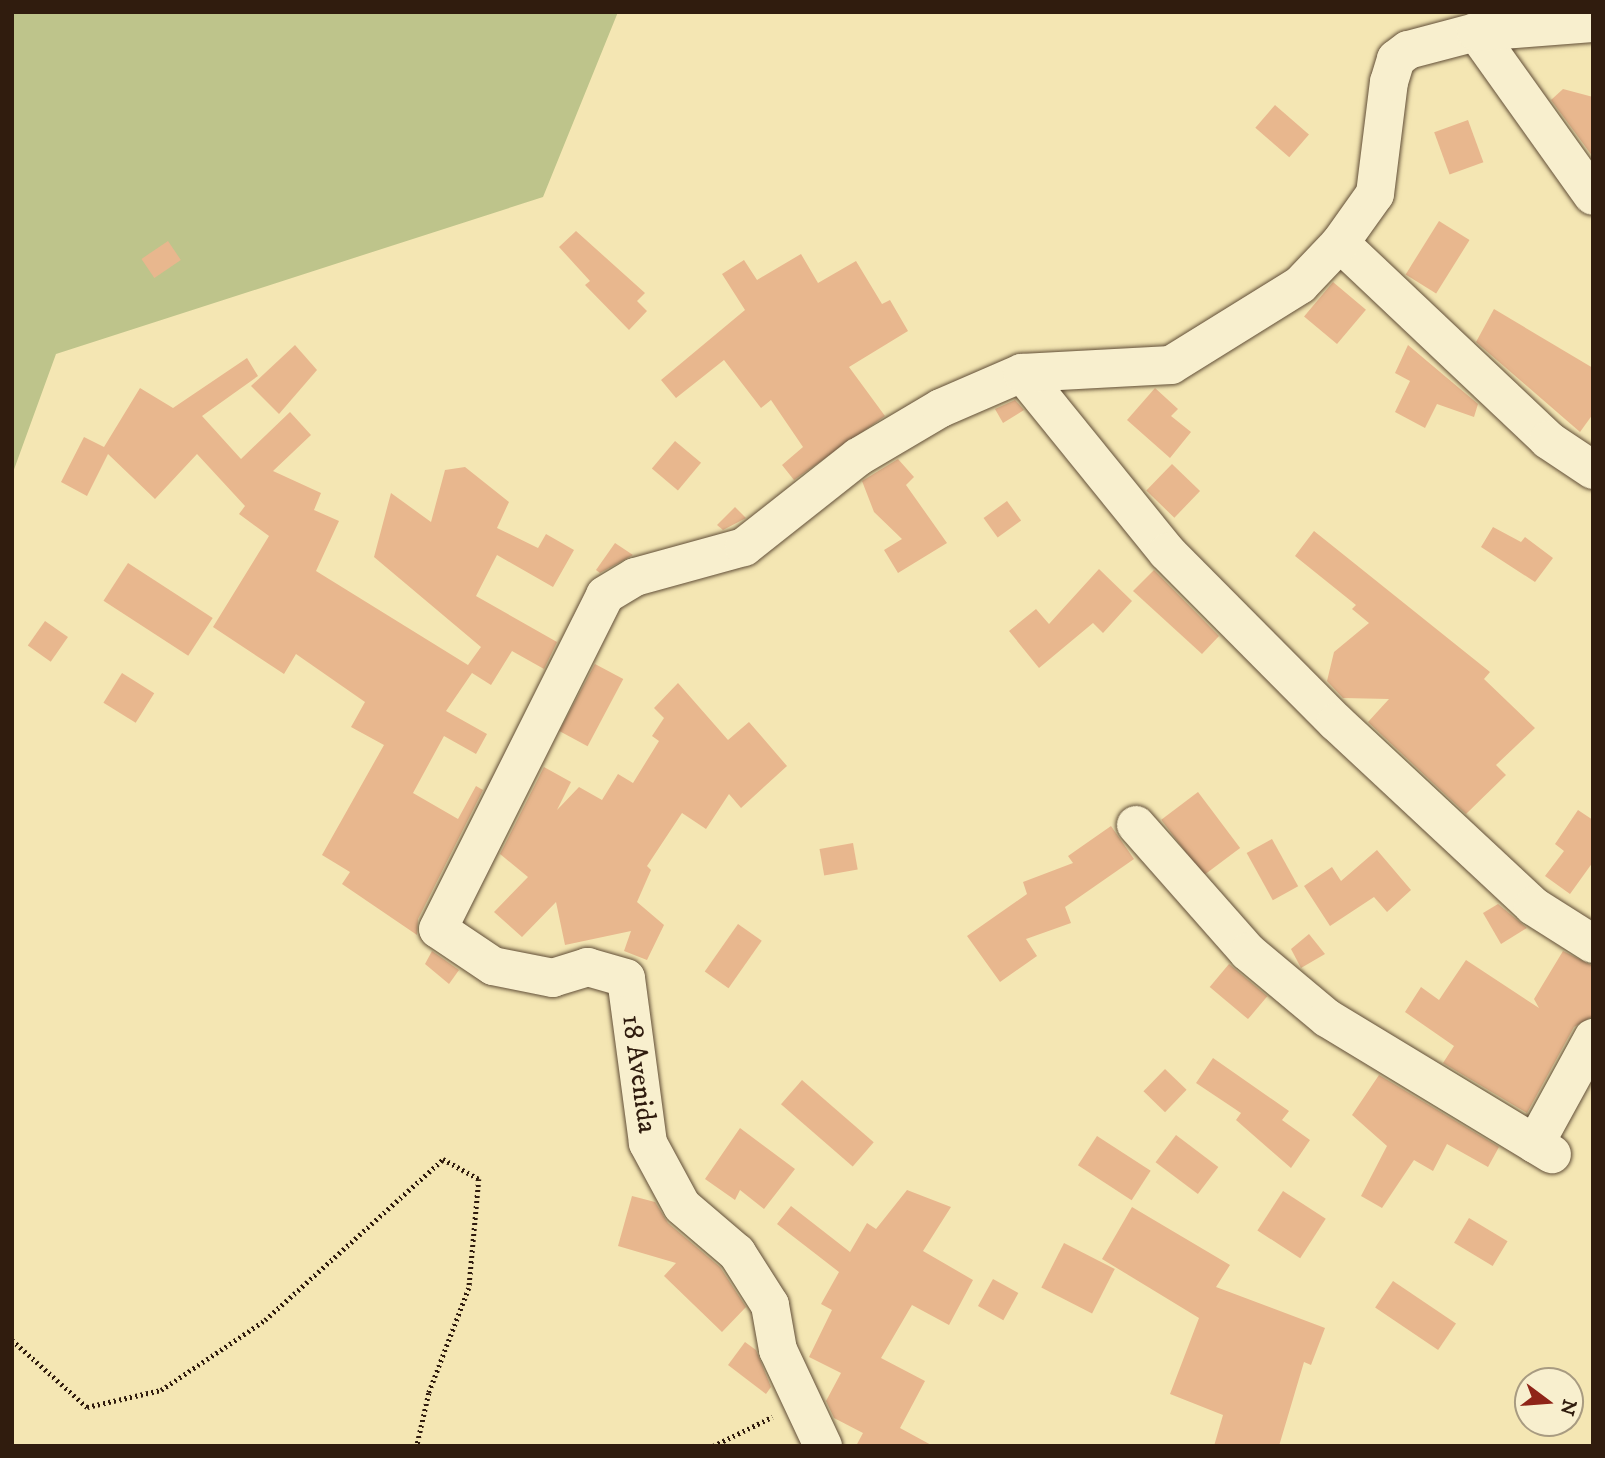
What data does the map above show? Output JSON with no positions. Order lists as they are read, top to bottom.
{
  "streets": {
    "street": ["18 Avenida"]
  },
  "north": "right"
}
